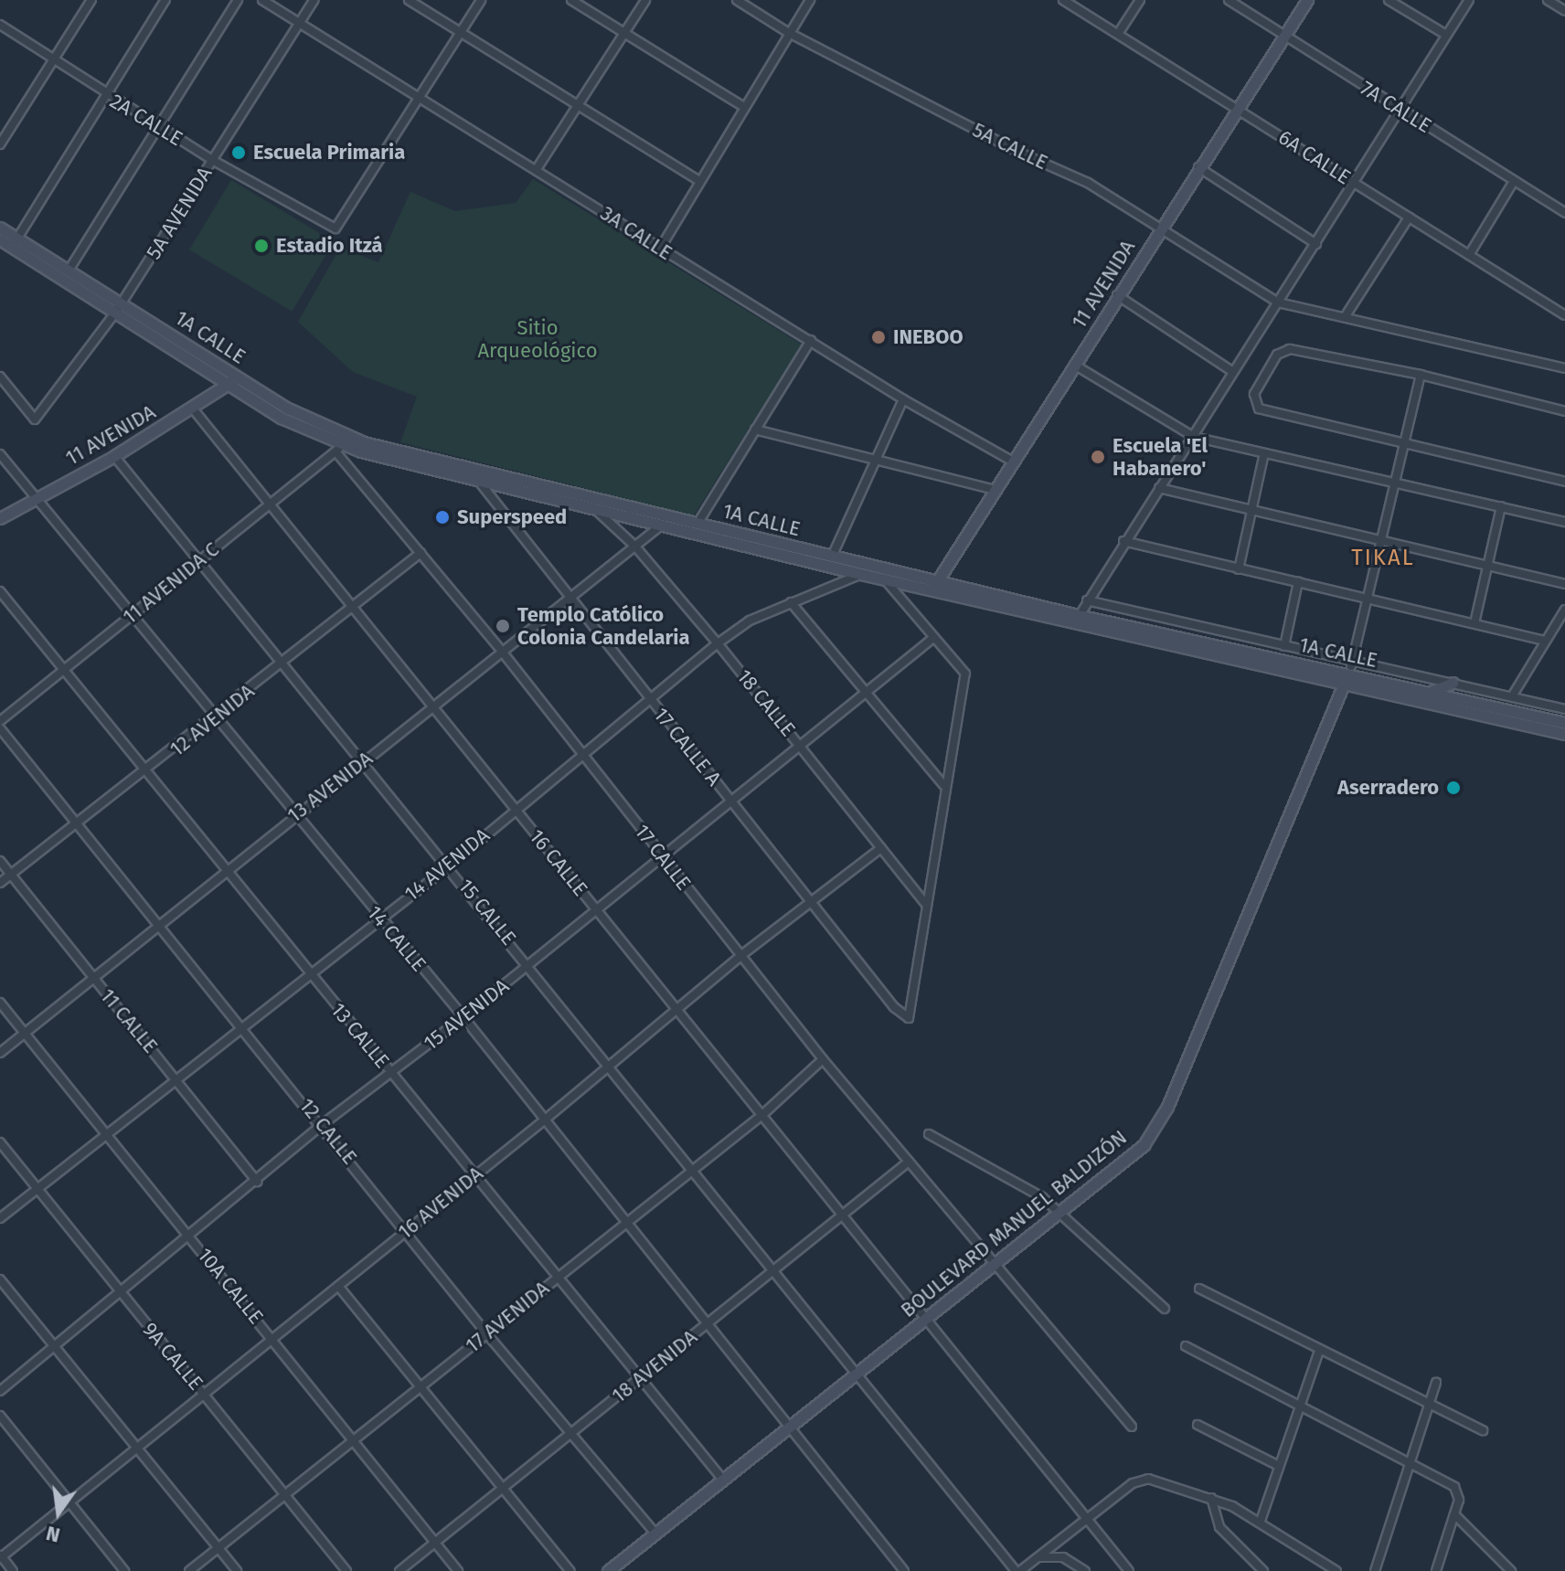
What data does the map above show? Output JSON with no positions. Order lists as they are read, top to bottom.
{
  "streets": {
    "main road": ["11 AVENIDA", "1A CALLE", "BOULEVARD MANUEL BALDIZÓN"],
    "street": [
      "7A CALLE",
      "2A CALLE",
      "5A CALLE",
      "6A CALLE",
      "5A AVENIDA",
      "3A CALLE",
      "11 AVENIDA C",
      "18 CALLE",
      "12 AVENIDA",
      "17 CALLE A",
      "13 AVENIDA",
      "17 CALLE",
      "16 CALLE",
      "14 AVENIDA",
      "15 CALLE",
      "14 CALLE",
      "15 AVENIDA",
      "11 CALLE",
      "13 CALLE",
      "12 CALLE",
      "16 AVENIDA",
      "10A CALLE",
      "17 AVENIDA",
      "9A CALLE",
      "18 AVENIDA"
    ]
  },
  "crossings": [
    ["7A CALLE", "11 AVENIDA"],
    ["2A CALLE", "5A AVENIDA"],
    ["2A CALLE", "3A CALLE"],
    ["5A CALLE", "11 AVENIDA"],
    ["6A CALLE", "11 AVENIDA"],
    ["5A AVENIDA", "3A CALLE"],
    ["5A AVENIDA", "1A CALLE"],
    ["3A CALLE", "11 AVENIDA"],
    ["11 AVENIDA", "1A CALLE"],
    ["11 AVENIDA", "16 CALLE"],
    ["11 AVENIDA", "15 CALLE"],
    ["11 AVENIDA", "14 CALLE"],
    ["1A CALLE", "11 AVENIDA C"],
    ["1A CALLE", "18 CALLE"],
    ["1A CALLE", "17 CALLE A"],
    ["1A CALLE", "13 AVENIDA"],
    ["1A CALLE", "17 CALLE"],
    ["1A CALLE", "14 AVENIDA"],
    ["1A CALLE", "BOULEVARD MANUEL BALDIZÓN"],
    ["11 AVENIDA C", "17 CALLE"],
    ["11 AVENIDA C", "16 CALLE"],
    ["11 AVENIDA C", "15 CALLE"],
    ["11 AVENIDA C", "14 CALLE"],
    ["11 AVENIDA C", "13 CALLE"],
    ["18 CALLE", "17 CALLE A"],
    ["18 CALLE", "13 AVENIDA"],
    ["18 CALLE", "14 AVENIDA"],
    ["18 CALLE", "15 AVENIDA"],
    ["18 CALLE", "16 AVENIDA"],
    ["12 AVENIDA", "17 CALLE"],
    ["12 AVENIDA", "16 CALLE"],
    ["12 AVENIDA", "15 CALLE"],
    ["12 AVENIDA", "14 CALLE"],
    ["12 AVENIDA", "11 CALLE"],
    ["12 AVENIDA", "13 CALLE"],
    ["12 AVENIDA", "12 CALLE"],
    ["17 CALLE A", "13 AVENIDA"],
    ["17 CALLE A", "14 AVENIDA"],
    ["17 CALLE A", "15 AVENIDA"],
    ["17 CALLE A", "16 AVENIDA"],
    ["13 AVENIDA", "17 CALLE"],
    ["13 AVENIDA", "16 CALLE"],
    ["13 AVENIDA", "15 CALLE"],
    ["13 AVENIDA", "14 CALLE"],
    ["13 AVENIDA", "11 CALLE"],
    ["13 AVENIDA", "13 CALLE"],
    ["13 AVENIDA", "12 CALLE"],
    ["13 AVENIDA", "10A CALLE"],
    ["17 CALLE", "14 AVENIDA"],
    ["17 CALLE", "15 AVENIDA"],
    ["17 CALLE", "16 AVENIDA"],
    ["17 CALLE", "BOULEVARD MANUEL BALDIZÓN"],
    ["17 CALLE", "17 AVENIDA"],
    ["17 CALLE", "18 AVENIDA"],
    ["16 CALLE", "14 AVENIDA"],
    ["16 CALLE", "15 AVENIDA"],
    ["16 CALLE", "16 AVENIDA"],
    ["16 CALLE", "BOULEVARD MANUEL BALDIZÓN"],
    ["16 CALLE", "17 AVENIDA"],
    ["16 CALLE", "18 AVENIDA"],
    ["14 AVENIDA", "15 CALLE"],
    ["14 AVENIDA", "14 CALLE"],
    ["14 AVENIDA", "11 CALLE"],
    ["14 AVENIDA", "13 CALLE"],
    ["14 AVENIDA", "12 CALLE"],
    ["14 AVENIDA", "10A CALLE"],
    ["14 AVENIDA", "9A CALLE"],
    ["15 CALLE", "15 AVENIDA"],
    ["15 CALLE", "16 AVENIDA"],
    ["15 CALLE", "BOULEVARD MANUEL BALDIZÓN"],
    ["15 CALLE", "17 AVENIDA"],
    ["15 CALLE", "18 AVENIDA"],
    ["14 CALLE", "15 AVENIDA"],
    ["14 CALLE", "16 AVENIDA"],
    ["14 CALLE", "BOULEVARD MANUEL BALDIZÓN"],
    ["14 CALLE", "17 AVENIDA"],
    ["14 CALLE", "18 AVENIDA"],
    ["15 AVENIDA", "11 CALLE"],
    ["15 AVENIDA", "13 CALLE"],
    ["15 AVENIDA", "12 CALLE"],
    ["15 AVENIDA", "10A CALLE"],
    ["15 AVENIDA", "9A CALLE"],
    ["13 CALLE", "16 AVENIDA"],
    ["13 CALLE", "BOULEVARD MANUEL BALDIZÓN"],
    ["13 CALLE", "17 AVENIDA"],
    ["13 CALLE", "18 AVENIDA"],
    ["12 CALLE", "16 AVENIDA"],
    ["12 CALLE", "BOULEVARD MANUEL BALDIZÓN"],
    ["12 CALLE", "17 AVENIDA"],
    ["12 CALLE", "18 AVENIDA"],
    ["16 AVENIDA", "10A CALLE"],
    ["16 AVENIDA", "9A CALLE"],
    ["10A CALLE", "17 AVENIDA"],
    ["10A CALLE", "18 AVENIDA"],
    ["17 AVENIDA", "9A CALLE"]
  ],
  "districts": ["TIKAL"],
  "parks": ["Sitio Arqueológico"],
  "places": [
    "Escuela Primaria",
    "Estadio Itzá",
    "INEBOO",
    "Escuela 'El Habanero'",
    "Superspeed",
    "Templo Católico Colonia Candelaria",
    "Aserradero"
  ],
  "north": "bottom"
}
